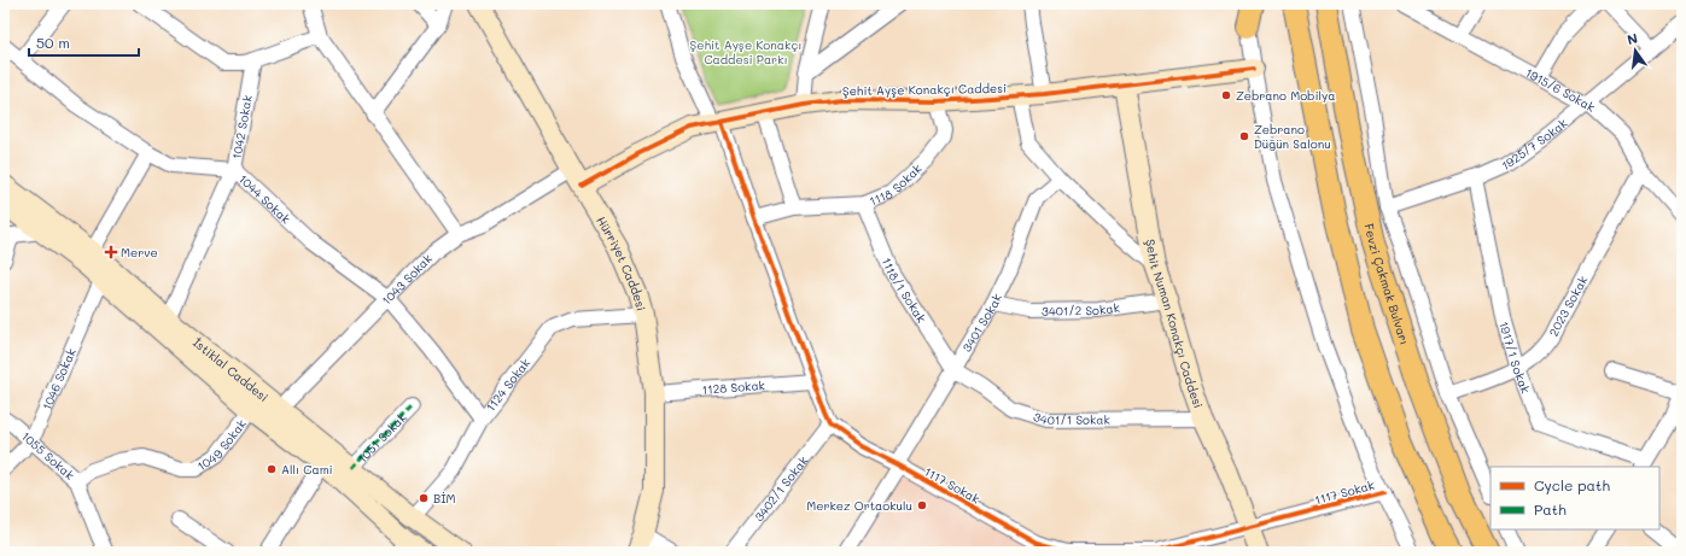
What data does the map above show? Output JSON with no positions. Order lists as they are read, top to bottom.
{
  "streets": {
    "main road": ["Fevzi Çakmak Bulvarı"],
    "street": [
      "Şehit Ayşe Konakçı Caddesi",
      "1915/6 Sokak",
      "1042 Sokak",
      "1925/7 Sokak",
      "1118 Sokak",
      "1044 Sokak",
      "Hürriyet Caddesi",
      "1043 Sokak",
      "1118/1 Sokak",
      "2023 Sokak",
      "3401/2 Sokak",
      "3401 Sokak",
      "Şehit Numan Konakçı Caddesi",
      "1917/1 Sokak",
      "İstiklal Caddesi",
      "1046 Sokak",
      "1124 Sokak",
      "1128 Sokak",
      "3401/1 Sokak",
      "1051 Sokak",
      "1049 Sokak",
      "1055 Sokak",
      "1117 Sokak",
      "3402/1 Sokak"
    ]
  },
  "crossings": [
    ["Şehit Ayşe Konakçı Caddesi", "1118 Sokak"],
    ["Şehit Ayşe Konakçı Caddesi", "Hürriyet Caddesi"],
    ["Şehit Ayşe Konakçı Caddesi", "1043 Sokak"],
    ["Şehit Ayşe Konakçı Caddesi", "Şehit Numan Konakçı Caddesi"],
    ["1915/6 Sokak", "1925/7 Sokak"],
    ["1915/6 Sokak", "2023 Sokak"],
    ["1042 Sokak", "1044 Sokak"],
    ["1042 Sokak", "İstiklal Caddesi"],
    ["1925/7 Sokak", "1917/1 Sokak"],
    ["1118 Sokak", "1118/1 Sokak"],
    ["1044 Sokak", "1043 Sokak"],
    ["1044 Sokak", "1124 Sokak"],
    ["Hürriyet Caddesi", "1043 Sokak"],
    ["Hürriyet Caddesi", "1124 Sokak"],
    ["Hürriyet Caddesi", "1128 Sokak"],
    ["1043 Sokak", "İstiklal Caddesi"],
    ["1118/1 Sokak", "3401 Sokak"],
    ["1118/1 Sokak", "3401/1 Sokak"],
    ["2023 Sokak", "1917/1 Sokak"],
    ["3401/2 Sokak", "3401 Sokak"],
    ["3401/2 Sokak", "Şehit Numan Konakçı Caddesi"],
    ["3401 Sokak", "3401/1 Sokak"],
    ["3401 Sokak", "1117 Sokak"],
    ["Şehit Numan Konakçı Caddesi", "3401/1 Sokak"],
    ["Şehit Numan Konakçı Caddesi", "1117 Sokak"],
    ["İstiklal Caddesi", "1046 Sokak"],
    ["İstiklal Caddesi", "1124 Sokak"],
    ["İstiklal Caddesi", "1051 Sokak"],
    ["İstiklal Caddesi", "1049 Sokak"],
    ["1046 Sokak", "1055 Sokak"],
    ["1049 Sokak", "1055 Sokak"],
    ["1117 Sokak", "3402/1 Sokak"]
  ],
  "parks": ["Şehit Ayşe Konakçı Caddesi Parkı"],
  "places": {
    "other": [
      "Zebrano Mobilya",
      "Zebrano Düğün Salonu",
      "Allı Cami",
      "BİM",
      "Merkez Ortaokulu"
    ],
    "health": ["Merve"]
  },
  "legend": ["Cycle path", "Path"],
  "scale_bar": "50 m",
  "north": "top"
}
